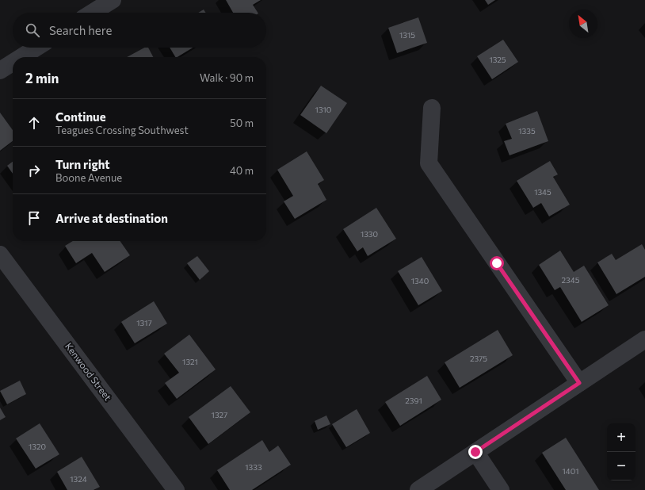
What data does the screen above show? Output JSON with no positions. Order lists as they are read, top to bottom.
{
  "streets": {
    "street": ["Kenwood Street"]
  },
  "house_numbers": [
    "1315",
    "1325",
    "1310",
    "1335",
    "1345",
    "1330",
    "2345",
    "1340",
    "1317",
    "2375",
    "1321",
    "2391",
    "1327",
    "1320",
    "1333",
    "1401",
    "1324"
  ],
  "north": "top left",
  "page": {
    "search": "Search here",
    "heading": ["2 min", "Walk · 90 m"],
    "list": [
      ["Continue", "Teagues Crossing Southwest", "50 m"],
      ["Turn right", "Boone Avenue", "40 m"],
      "Arrive at destination"
    ],
    "map_buttons": ["+", "−"]
  }
}
